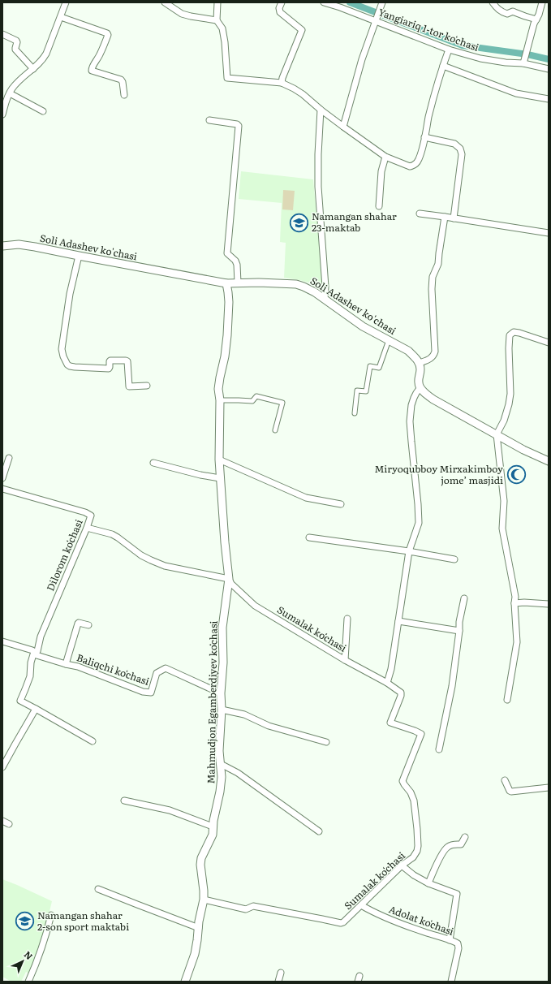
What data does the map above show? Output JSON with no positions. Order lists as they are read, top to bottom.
{
  "streets": {
    "street": [
      "Yangiariq 1-tor koʻchasi",
      "Soli Adashev ko'chasi",
      "Dilorom koʻchasi",
      "Sumalak koʻchasi",
      "Baliqchi koʻchasi",
      "Mahmudjon Egamberdiyev koʻchasi",
      "Adolat koʻchasi"
    ]
  },
  "crossings": [
    ["Soli Adashev ko'chasi", "Mahmudjon Egamberdiyev koʻchasi"],
    ["Dilorom koʻchasi", "Baliqchi koʻchasi"],
    ["Sumalak koʻchasi", "Mahmudjon Egamberdiyev koʻchasi"],
    ["Sumalak koʻchasi", "Adolat koʻchasi"],
    ["Baliqchi koʻchasi", "Mahmudjon Egamberdiyev koʻchasi"]
  ],
  "places": {
    "school or university": ["Namangan shahar 23-maktab", "Namangan shahar 2-son sport maktabi"],
    "mosque": ["Miryoqubboy Mirxakimboy jome’ masjidi"]
  },
  "north": "top right"
}
